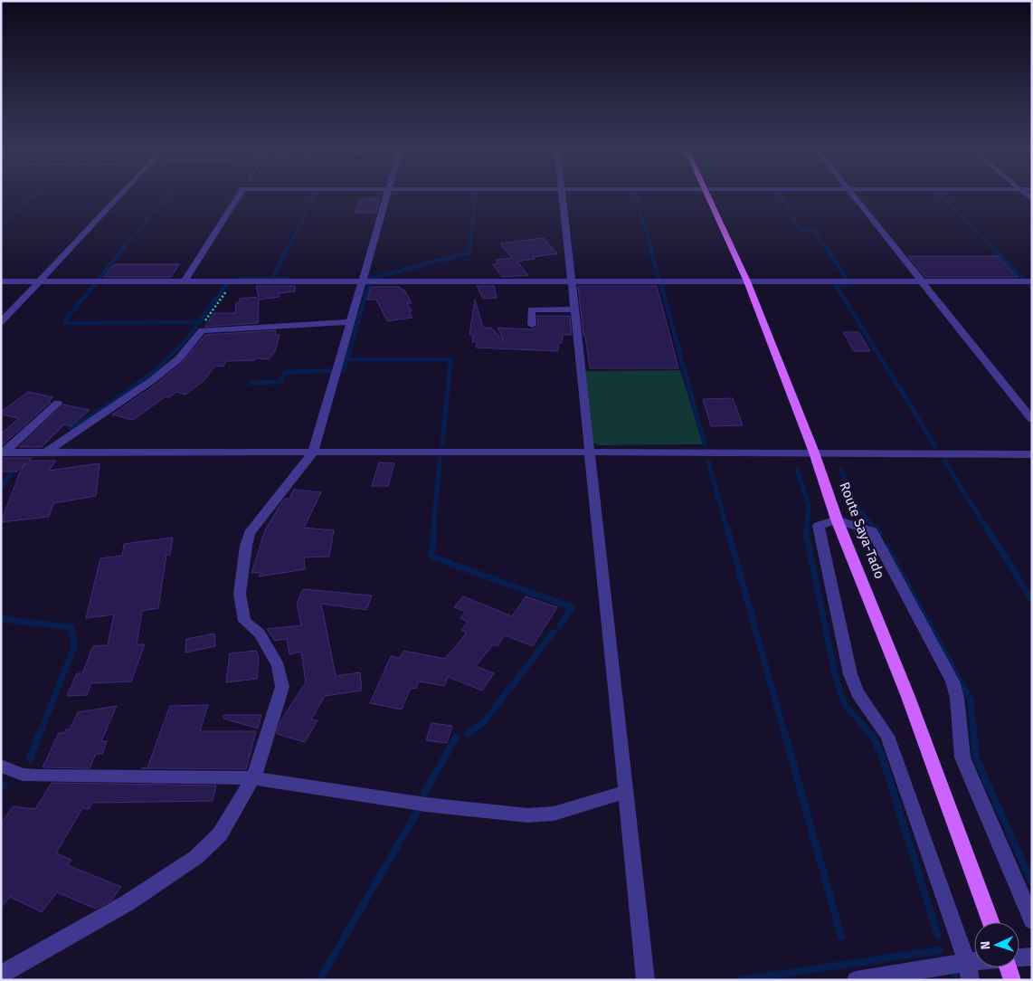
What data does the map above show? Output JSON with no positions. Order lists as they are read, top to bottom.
{
  "streets": {
    "main road": ["Route Saya-Tado"]
  },
  "north": "left"
}
